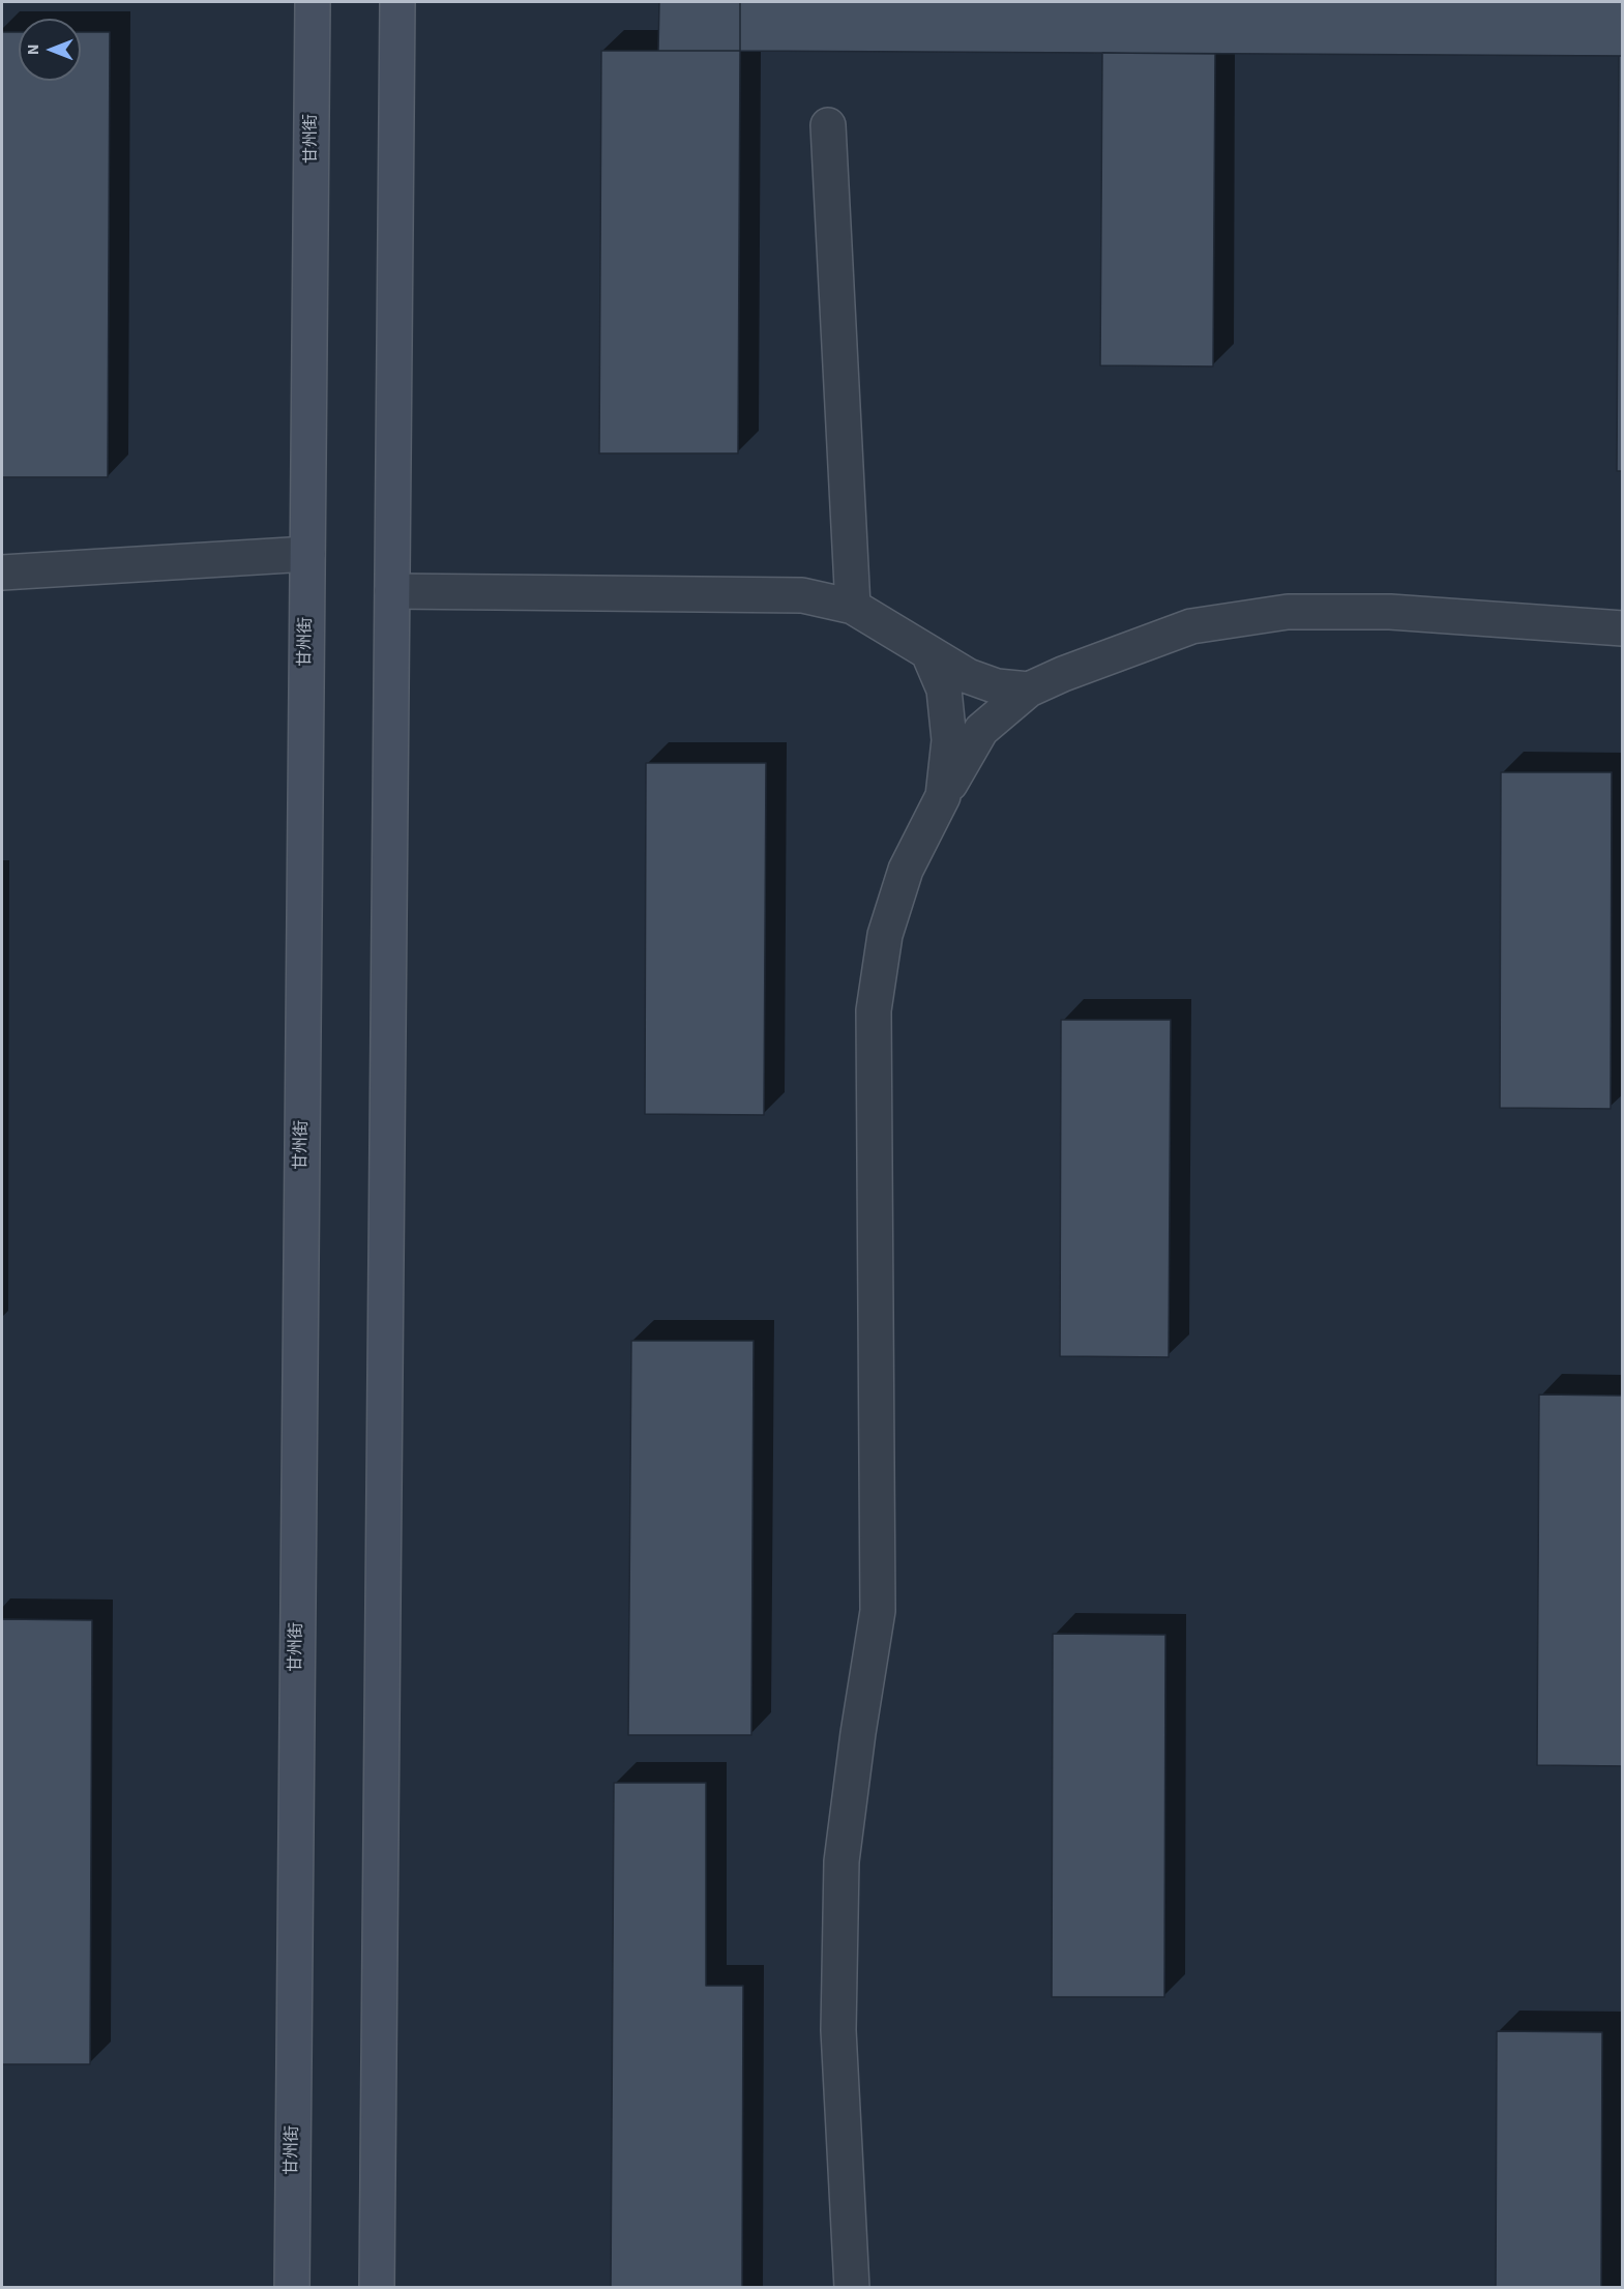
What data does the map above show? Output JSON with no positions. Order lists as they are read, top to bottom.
{
  "streets": {
    "street": ["甘州街"]
  },
  "north": "left"
}
